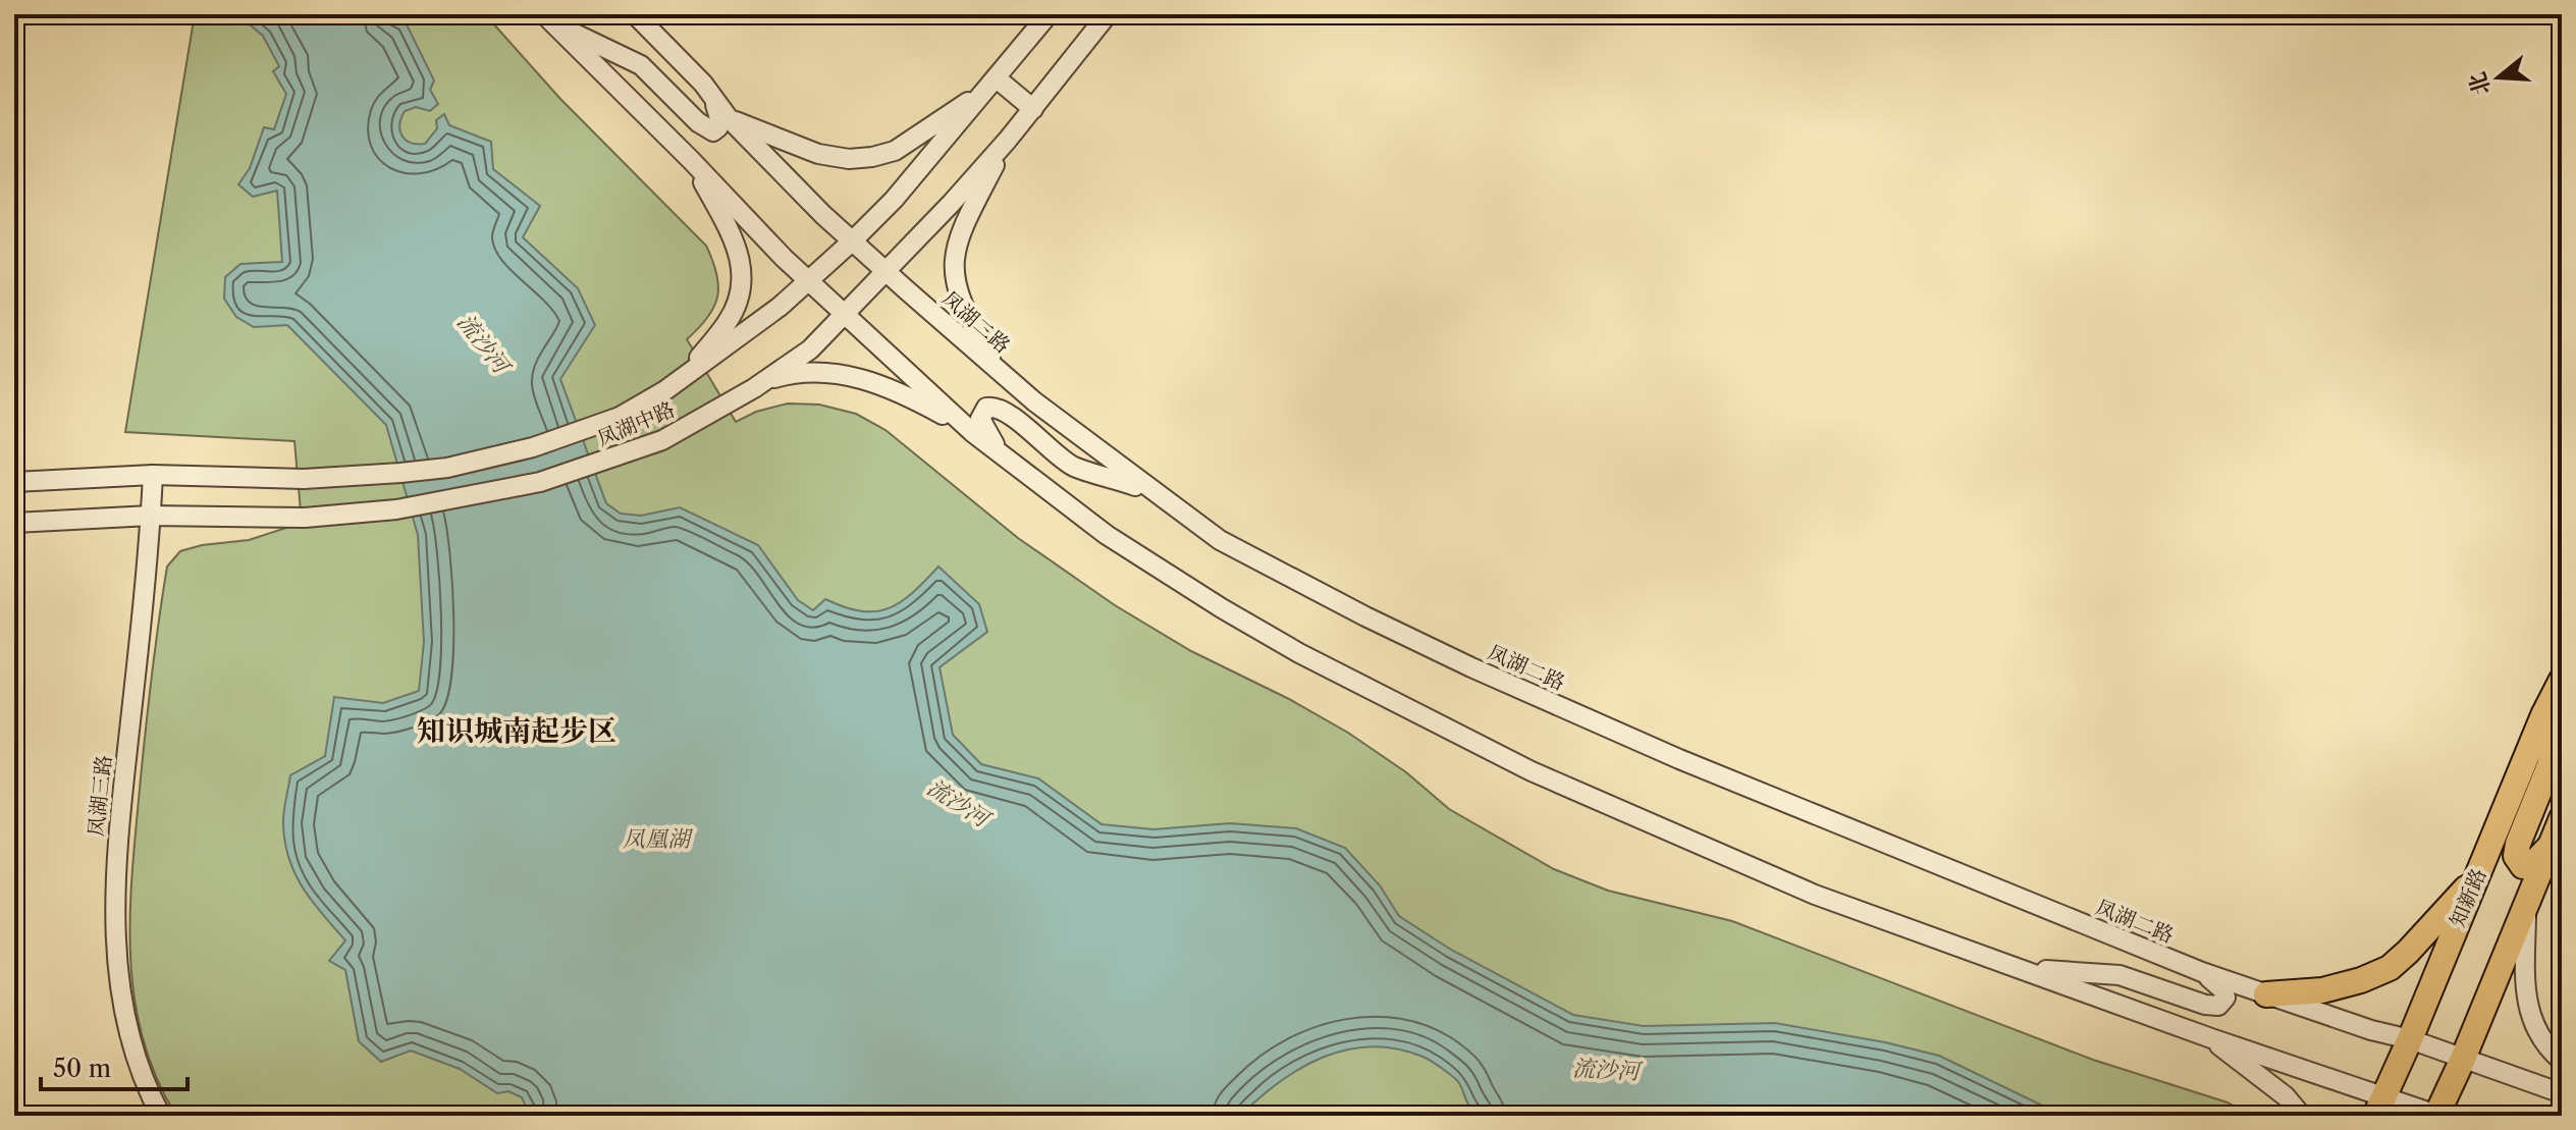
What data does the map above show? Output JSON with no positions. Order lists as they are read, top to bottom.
{
  "streets": {
    "main road": ["知新路"],
    "street": ["凤湖二路", "凤湖中路", "凤湖三路"]
  },
  "crossings": [
    ["凤湖二路", "凤湖中路"],
    ["凤湖二路", "知新路"],
    ["凤湖中路", "凤湖三路"]
  ],
  "districts": ["知识城南起步区"],
  "water": ["流沙河", "凤凰湖"],
  "scale_bar": "50 m",
  "north": "left"
}
